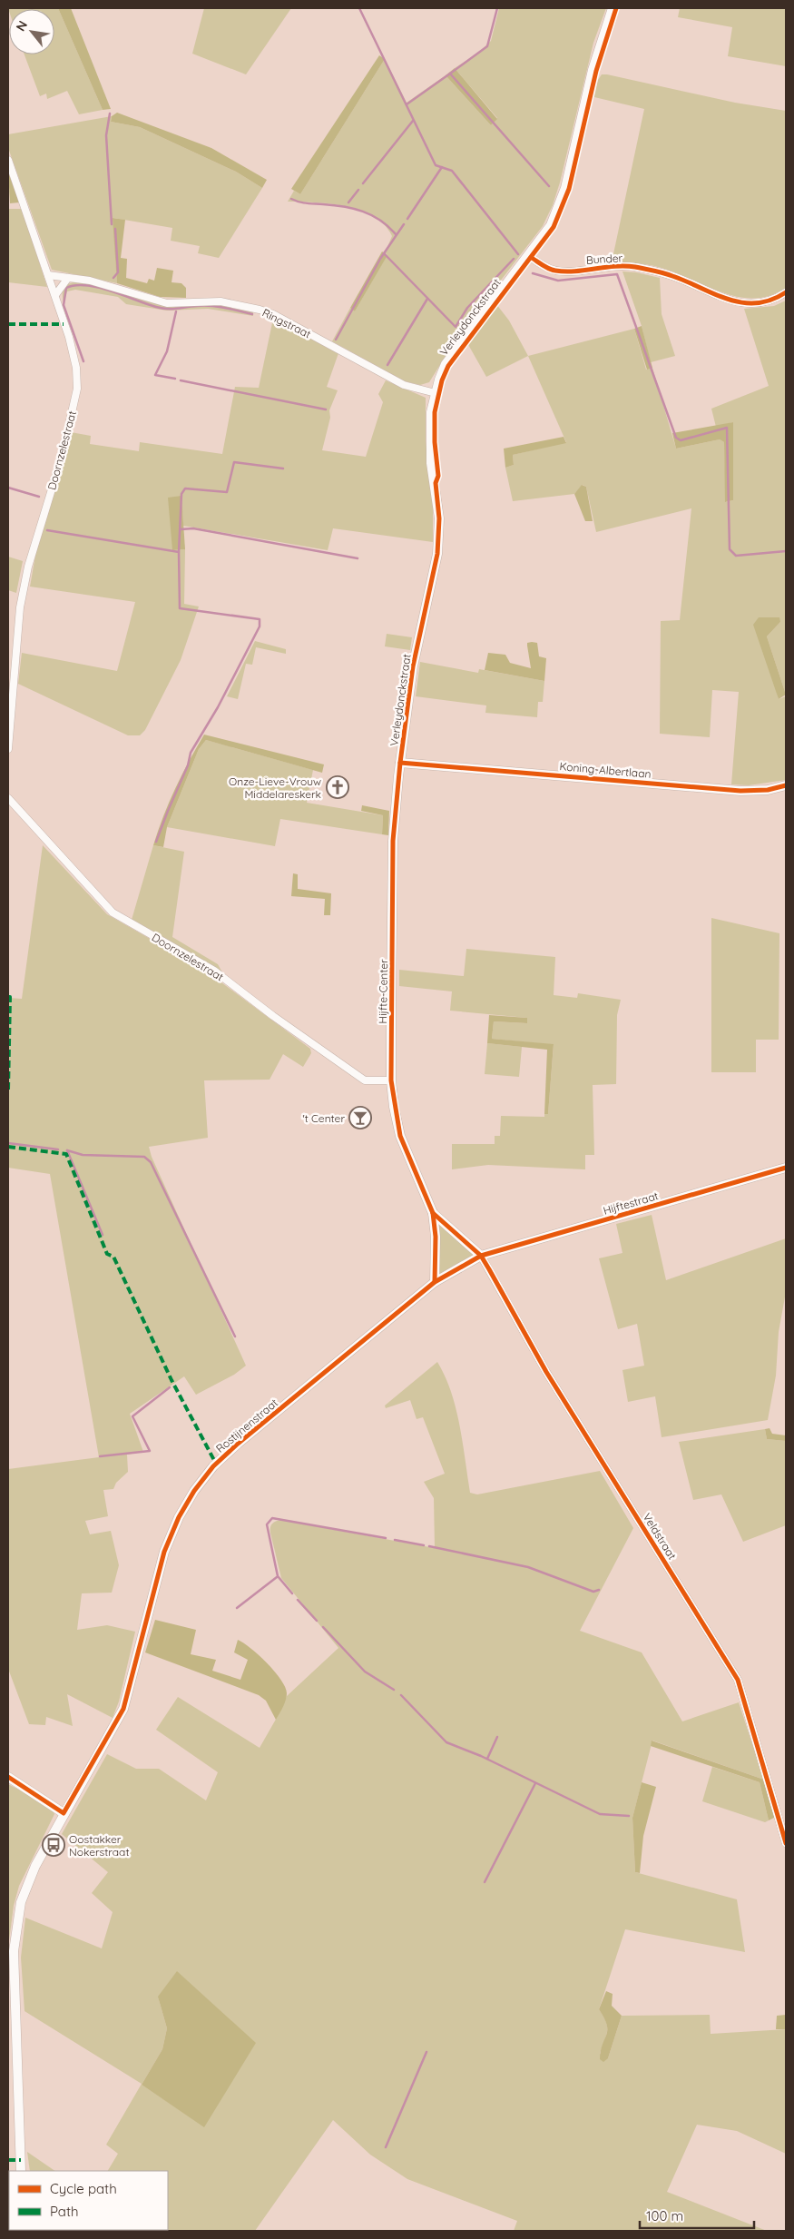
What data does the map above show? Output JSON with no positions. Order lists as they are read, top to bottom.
{
  "streets": {
    "street": [
      "Bunder",
      "Verleydonckstraat",
      "Ringstraat",
      "Doornzelestraat",
      "Koning-Albertlaan",
      "Hijfte-Center",
      "Hijftestraat",
      "Rostijnenstraat",
      "Veldstraat"
    ]
  },
  "crossings": [
    ["Bunder", "Verleydonckstraat"],
    ["Verleydonckstraat", "Ringstraat"],
    ["Verleydonckstraat", "Koning-Albertlaan"],
    ["Verleydonckstraat", "Hijfte-Center"],
    ["Ringstraat", "Doornzelestraat"],
    ["Doornzelestraat", "Hijfte-Center"],
    ["Koning-Albertlaan", "Hijfte-Center"],
    ["Hijfte-Center", "Hijftestraat"],
    ["Hijfte-Center", "Rostijnenstraat"],
    ["Hijfte-Center", "Veldstraat"],
    ["Hijftestraat", "Rostijnenstraat"],
    ["Hijftestraat", "Veldstraat"],
    ["Rostijnenstraat", "Veldstraat"]
  ],
  "places": {
    "church": ["Onze-Lieve-Vrouw Middelareskerk"],
    "bar": ["'t Center"],
    "bus stop": ["Oostakker Nokerstraat"]
  },
  "legend": ["Cycle path", "Path"],
  "scale_bar": "100 m",
  "north": "top left"
}
